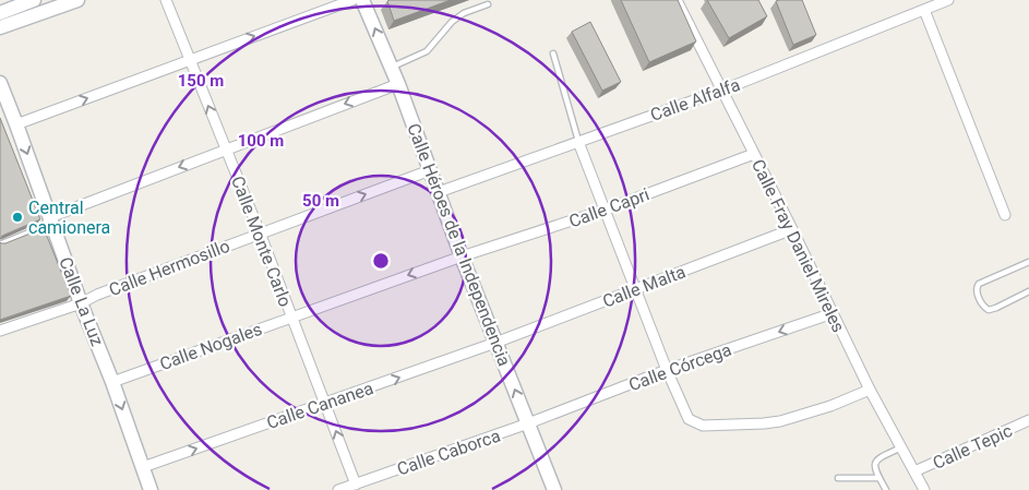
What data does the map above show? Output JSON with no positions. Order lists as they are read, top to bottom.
{
  "streets": {
    "street": [
      "Calle Alfalfa",
      "Calle Capri",
      "Calle Monte Carlo",
      "Calle Héroes de la Independencia",
      "Calle Fray Daniel Mireles",
      "Calle Hermosillo",
      "Calle Malta",
      "Calle La Luz",
      "Calle Nogales",
      "Calle Córcega",
      "Calle Cananea",
      "Calle Tepic",
      "Calle Caborca"
    ]
  },
  "crossings": [
    ["Calle Alfalfa", "Calle Héroes de la Independencia"],
    ["Calle Alfalfa", "Calle Fray Daniel Mireles"],
    ["Calle Capri", "Calle Héroes de la Independencia"],
    ["Calle Capri", "Calle Fray Daniel Mireles"],
    ["Calle Capri", "Calle Nogales"],
    ["Calle Monte Carlo", "Calle Hermosillo"],
    ["Calle Monte Carlo", "Calle Nogales"],
    ["Calle Monte Carlo", "Calle Cananea"],
    ["Calle Monte Carlo", "Calle Caborca"],
    ["Calle Héroes de la Independencia", "Calle Hermosillo"],
    ["Calle Héroes de la Independencia", "Calle Malta"],
    ["Calle Héroes de la Independencia", "Calle Nogales"],
    ["Calle Héroes de la Independencia", "Calle Córcega"],
    ["Calle Héroes de la Independencia", "Calle Cananea"],
    ["Calle Héroes de la Independencia", "Calle Caborca"],
    ["Calle Fray Daniel Mireles", "Calle Malta"],
    ["Calle Fray Daniel Mireles", "Calle Córcega"],
    ["Calle Fray Daniel Mireles", "Calle Tepic"],
    ["Calle Hermosillo", "Calle La Luz"],
    ["Calle Malta", "Calle Cananea"],
    ["Calle La Luz", "Calle Nogales"],
    ["Calle La Luz", "Calle Cananea"],
    ["Calle Córcega", "Calle Caborca"]
  ],
  "one_way": [
    "Calle Hermosillo",
    "Calle La Luz",
    "Calle Nogales",
    "Calle Córcega",
    "Calle Cananea"
  ],
  "places": ["Central camionera"],
  "rings": ["150 m", "100 m", "50 m"]
}
